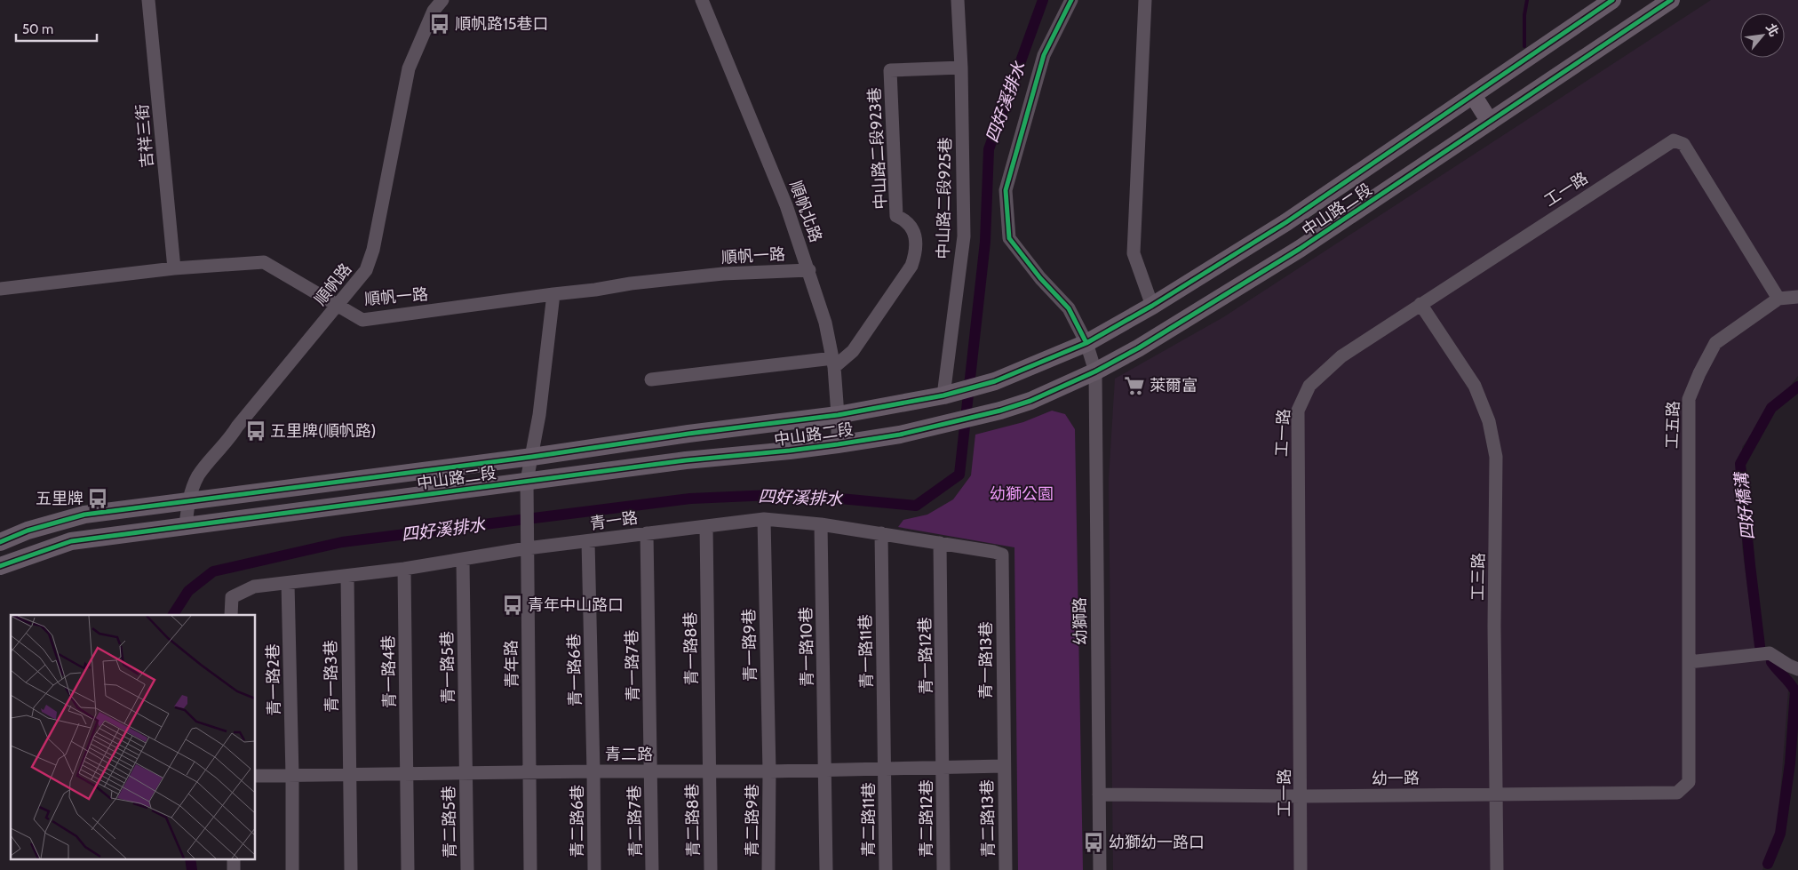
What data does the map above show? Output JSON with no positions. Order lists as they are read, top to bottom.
{
  "streets": {
    "main road": ["中山路二段"],
    "street": [
      "吉祥三街",
      "中山路二段923巷",
      "工一路",
      "中山路二段925巷",
      "順帆北路",
      "順帆一路",
      "順帆路",
      "工五路",
      "青一路",
      "工三路",
      "幼獅路",
      "青一路9巷",
      "青一路10巷",
      "青一路8巷",
      "青一路11巷",
      "青一路12巷",
      "青一路13巷",
      "青年路",
      "青一路7巷",
      "青一路5巷",
      "青一路6巷",
      "青一路4巷",
      "青一路3巷",
      "青一路2巷",
      "青二路",
      "幼一路",
      "青二路12巷",
      "青二路13巷",
      "青二路11巷",
      "青二路8巷",
      "青二路9巷",
      "青二路6巷",
      "青二路7巷",
      "青二路5巷"
    ]
  },
  "crossings": [
    ["吉祥三街", "順帆一路"],
    ["中山路二段923巷", "中山路二段925巷"],
    ["中山路二段923巷", "順帆北路"],
    ["工一路", "工五路"],
    ["工一路", "工三路"],
    ["工一路", "幼一路"],
    ["中山路二段925巷", "中山路二段"],
    ["中山路二段", "順帆北路"],
    ["中山路二段", "順帆路"],
    ["中山路二段", "幼獅路"],
    ["中山路二段", "青年路"],
    ["順帆北路", "順帆一路"],
    ["順帆一路", "順帆路"],
    ["順帆一路", "青年路"],
    ["工五路", "幼一路"],
    ["青一路", "青一路9巷"],
    ["青一路", "青一路10巷"],
    ["青一路", "青一路8巷"],
    ["青一路", "青一路11巷"],
    ["青一路", "青一路12巷"],
    ["青一路", "青一路13巷"],
    ["青一路", "青年路"],
    ["青一路", "青一路7巷"],
    ["青一路", "青一路5巷"],
    ["青一路", "青一路6巷"],
    ["青一路", "青一路4巷"],
    ["青一路", "青一路3巷"],
    ["青一路", "青一路2巷"],
    ["工三路", "幼一路"],
    ["幼獅路", "幼一路"],
    ["青一路9巷", "青二路"],
    ["青一路9巷", "青二路9巷"],
    ["青一路10巷", "青二路"],
    ["青一路8巷", "青二路"],
    ["青一路8巷", "青二路8巷"],
    ["青一路11巷", "青二路"],
    ["青一路11巷", "青二路11巷"],
    ["青一路12巷", "青二路"],
    ["青一路12巷", "青二路12巷"],
    ["青一路13巷", "青二路"],
    ["青一路13巷", "青二路13巷"],
    ["青年路", "青二路"],
    ["青一路7巷", "青二路"],
    ["青一路7巷", "青二路7巷"],
    ["青一路5巷", "青二路"],
    ["青一路5巷", "青二路5巷"],
    ["青一路6巷", "青二路"],
    ["青一路6巷", "青二路6巷"],
    ["青一路4巷", "青二路"],
    ["青一路3巷", "青二路"],
    ["青一路2巷", "青二路"],
    ["青二路", "青二路12巷"],
    ["青二路", "青二路13巷"],
    ["青二路", "青二路11巷"],
    ["青二路", "青二路8巷"],
    ["青二路", "青二路9巷"],
    ["青二路", "青二路6巷"],
    ["青二路", "青二路7巷"],
    ["青二路", "青二路5巷"]
  ],
  "water": ["四好溪排水", "四好橋溝"],
  "parks": ["幼獅公園"],
  "places": {
    "bus stop": [
      "順帆路15巷口",
      "五里牌(順帆路)",
      "五里牌",
      "青年中山路口",
      "幼獅幼一路口"
    ],
    "supermarket": ["萊爾富"]
  },
  "scale_bar": "50 m",
  "north": "top right"
}
